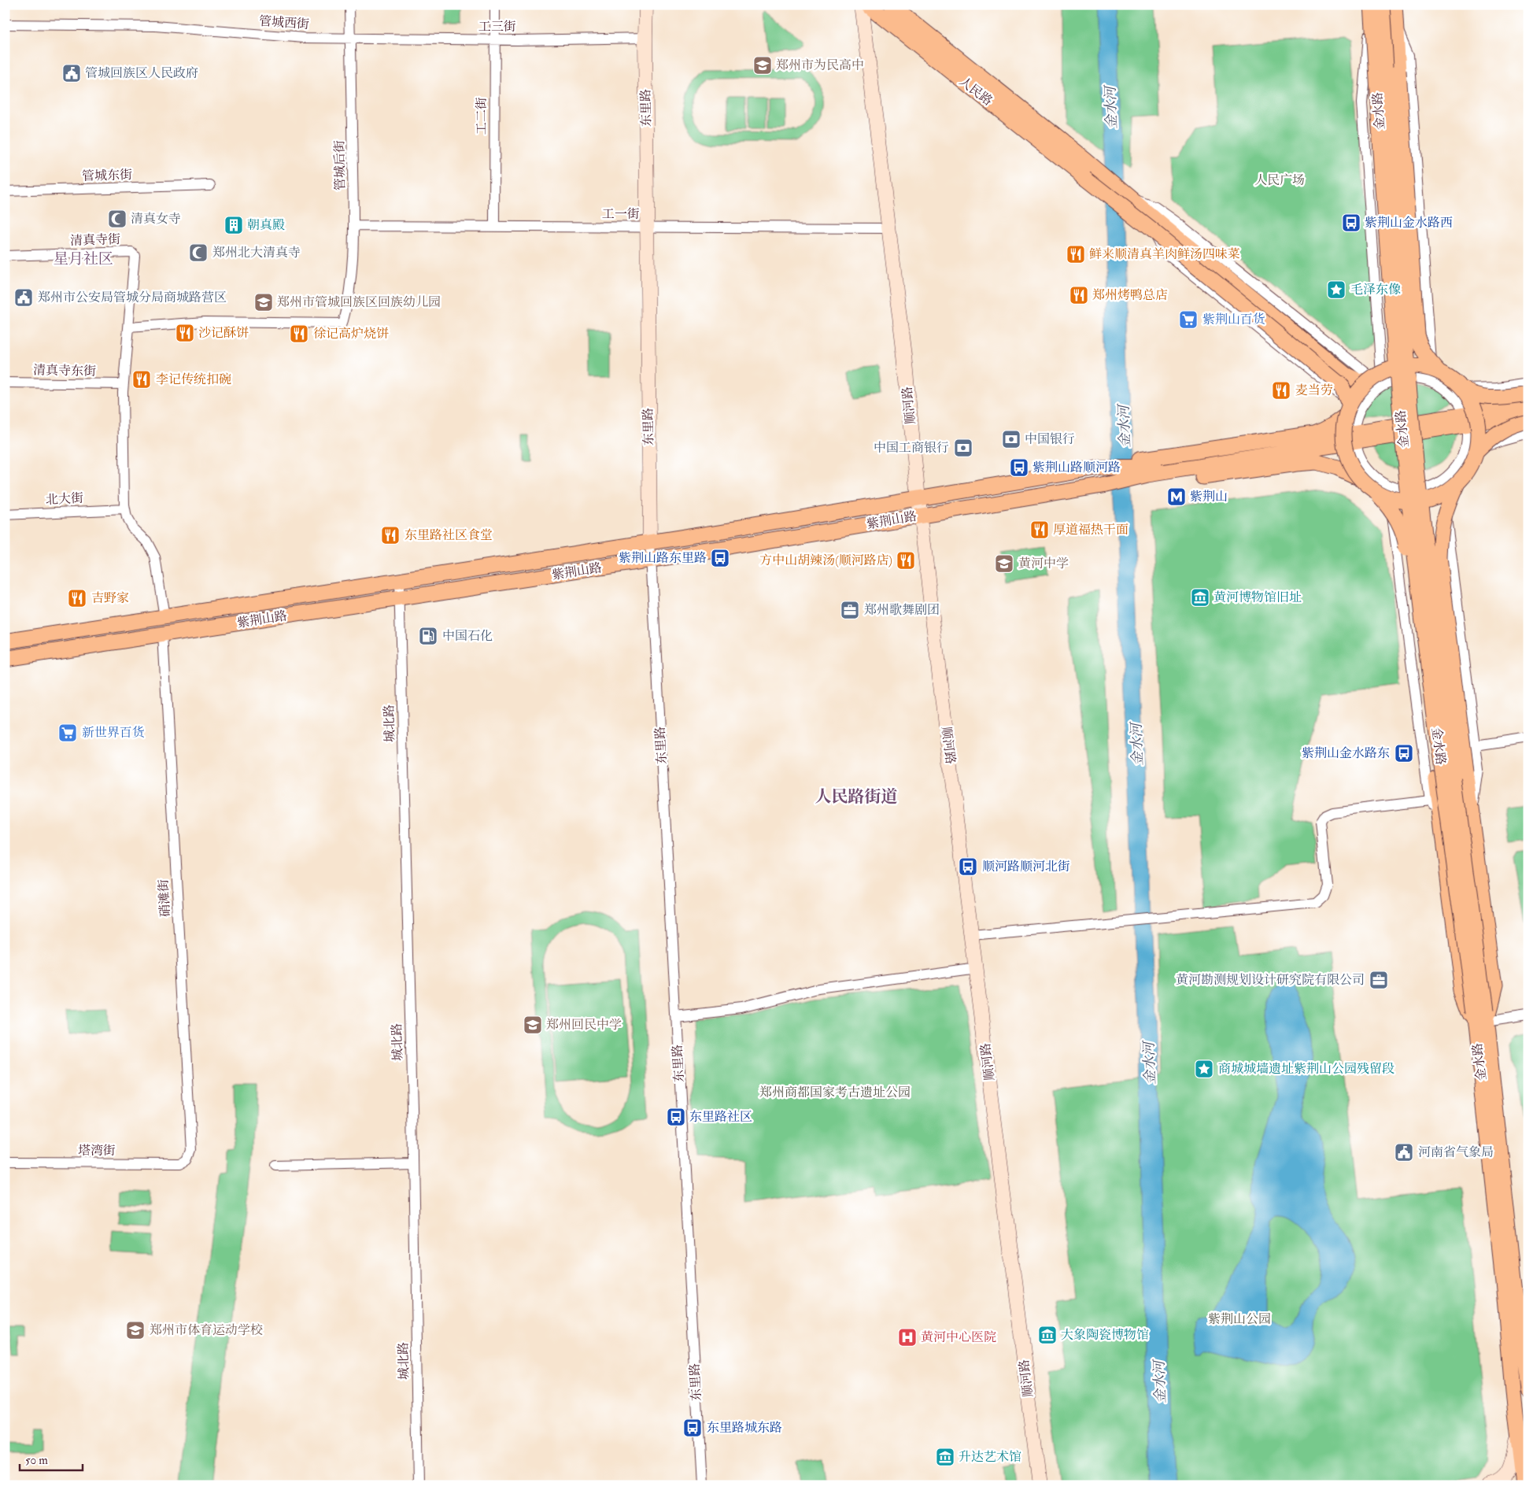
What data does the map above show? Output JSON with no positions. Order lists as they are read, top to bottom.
{
  "streets": {
    "main road": ["人民路", "金水路", "紫荆山路"],
    "street": [
      "管城西街",
      "工三街",
      "东里路",
      "工二街",
      "管城后街",
      "管城东街",
      "工一街",
      "清真寺街",
      "清真寺东街",
      "顺河路",
      "北大街",
      "城北路",
      "硝滩街",
      "塔湾街"
    ]
  },
  "crossings": [
    ["管城西街", "工三街"],
    ["管城西街", "管城后街"],
    ["工三街", "东里路"],
    ["工三街", "工二街"],
    ["工三街", "管城后街"],
    ["东里路", "工一街"],
    ["东里路", "紫荆山路"],
    ["工二街", "工一街"],
    ["管城后街", "工一街"],
    ["管城后街", "清真寺街"],
    ["工一街", "顺河路"],
    ["顺河路", "紫荆山路"],
    ["紫荆山路", "城北路"],
    ["紫荆山路", "硝滩街"],
    ["硝滩街", "塔湾街"]
  ],
  "districts": ["星月社区", "人民路街道"],
  "water": ["金水河"],
  "parks": ["人民广场", "郑州商都国家考古遗址公园", "紫荆山公园"],
  "places": {
    "school or university": [
      "郑州市为民高中",
      "郑州市管城回族区回族幼儿园",
      "黄河中学",
      "郑州回民中学",
      "郑州市体育运动学校"
    ],
    "public building": ["管城回族区人民政府", "郑州市公安局管城分局商城路营区", "河南省气象局"],
    "mosque": ["清真女寺", "郑州北大清真寺"],
    "bus stop": [
      "紫荆山金水路西",
      "紫荆山路顺河路",
      "紫荆山路东里路",
      "紫荆山金水路东",
      "顺河路顺河北街",
      "东里路社区",
      "东里路城东路"
    ],
    "building": ["朝真殿"],
    "restaurant": [
      "鲜来顺清真羊肉鲜汤四味菜",
      "郑州烤鸭总店",
      "沙记酥饼",
      "徐记高炉烧饼",
      "李记传统扣碗",
      "麦当劳",
      "厚道福热干面",
      "东里路社区食堂",
      "方中山胡辣汤(顺河路店)",
      "吉野家"
    ],
    "place": ["毛泽东像", "商城城墙遗址紫荆山公园残留段"],
    "supermarket": ["紫荆山百货", "新世界百货"],
    "bank": ["中国银行", "中国工商银行"],
    "metro station": ["紫荆山"],
    "museum": ["黄河博物馆旧址", "大象陶瓷博物馆", "升达艺术馆"],
    "office": ["郑州歌舞剧团", "黄河勘测规划设计研究院有限公司"],
    "fuel station": ["中国石化"],
    "hospital": ["黄河中心医院"]
  },
  "scale_bar": "50 m"
}
